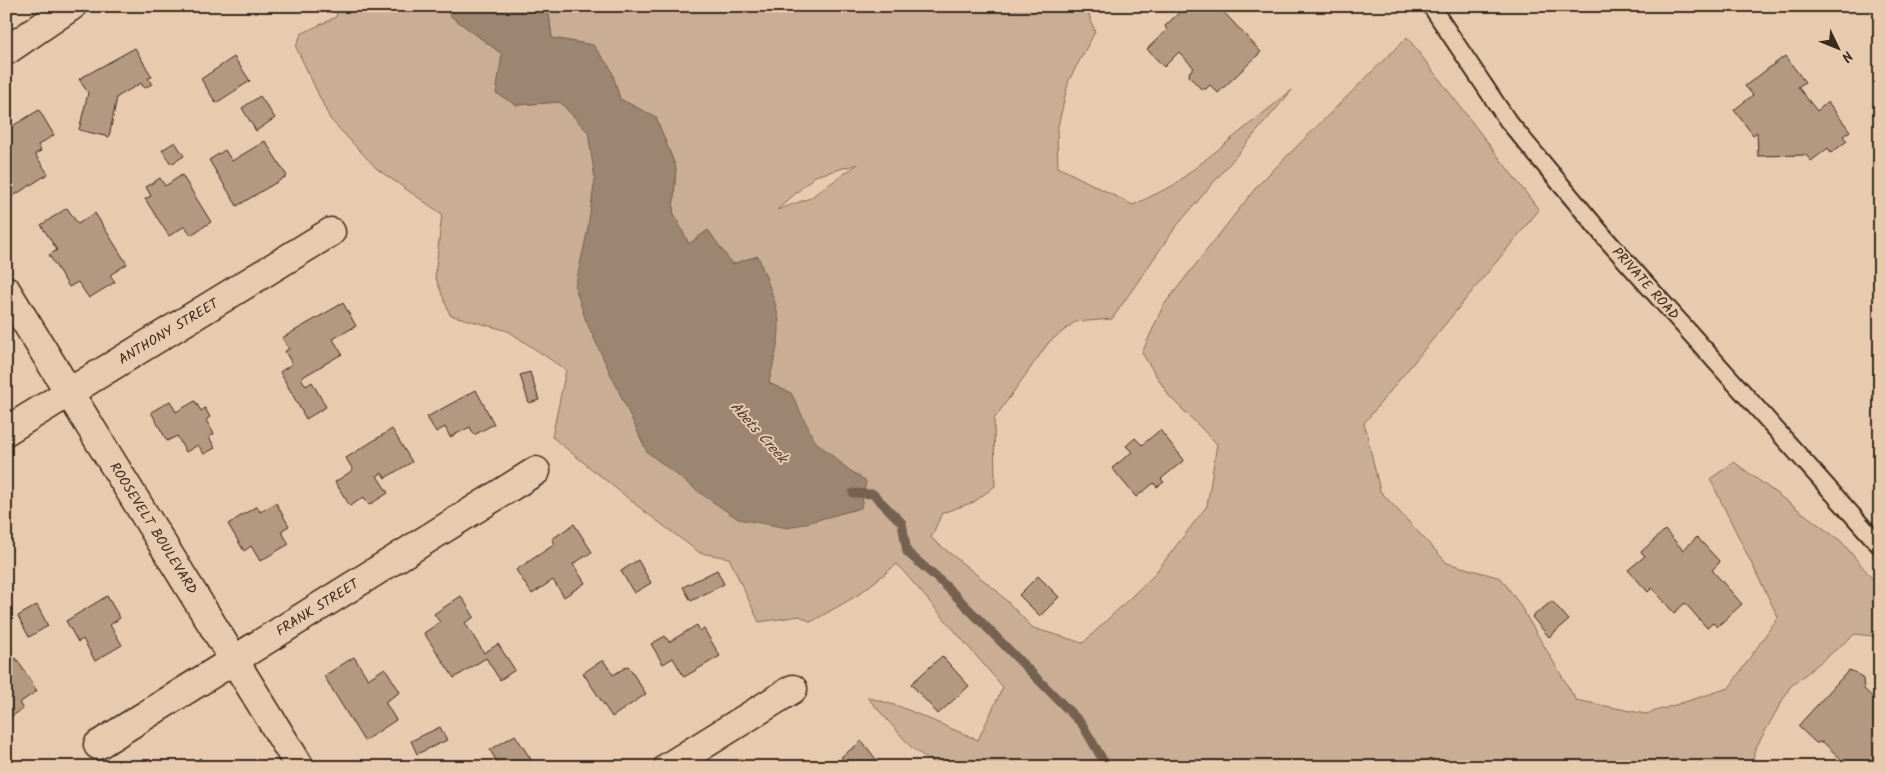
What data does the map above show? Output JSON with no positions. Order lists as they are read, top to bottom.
{
  "streets": {
    "street": ["ANTHONY STREET", "ROOSEVELT BOULEVARD", "FRANK STREET"],
    "lane": ["PRIVATE ROAD"]
  },
  "crossings": [
    ["ANTHONY STREET", "ROOSEVELT BOULEVARD"],
    ["ROOSEVELT BOULEVARD", "FRANK STREET"]
  ],
  "water": ["Abets Creek"],
  "north": "bottom right"
}
